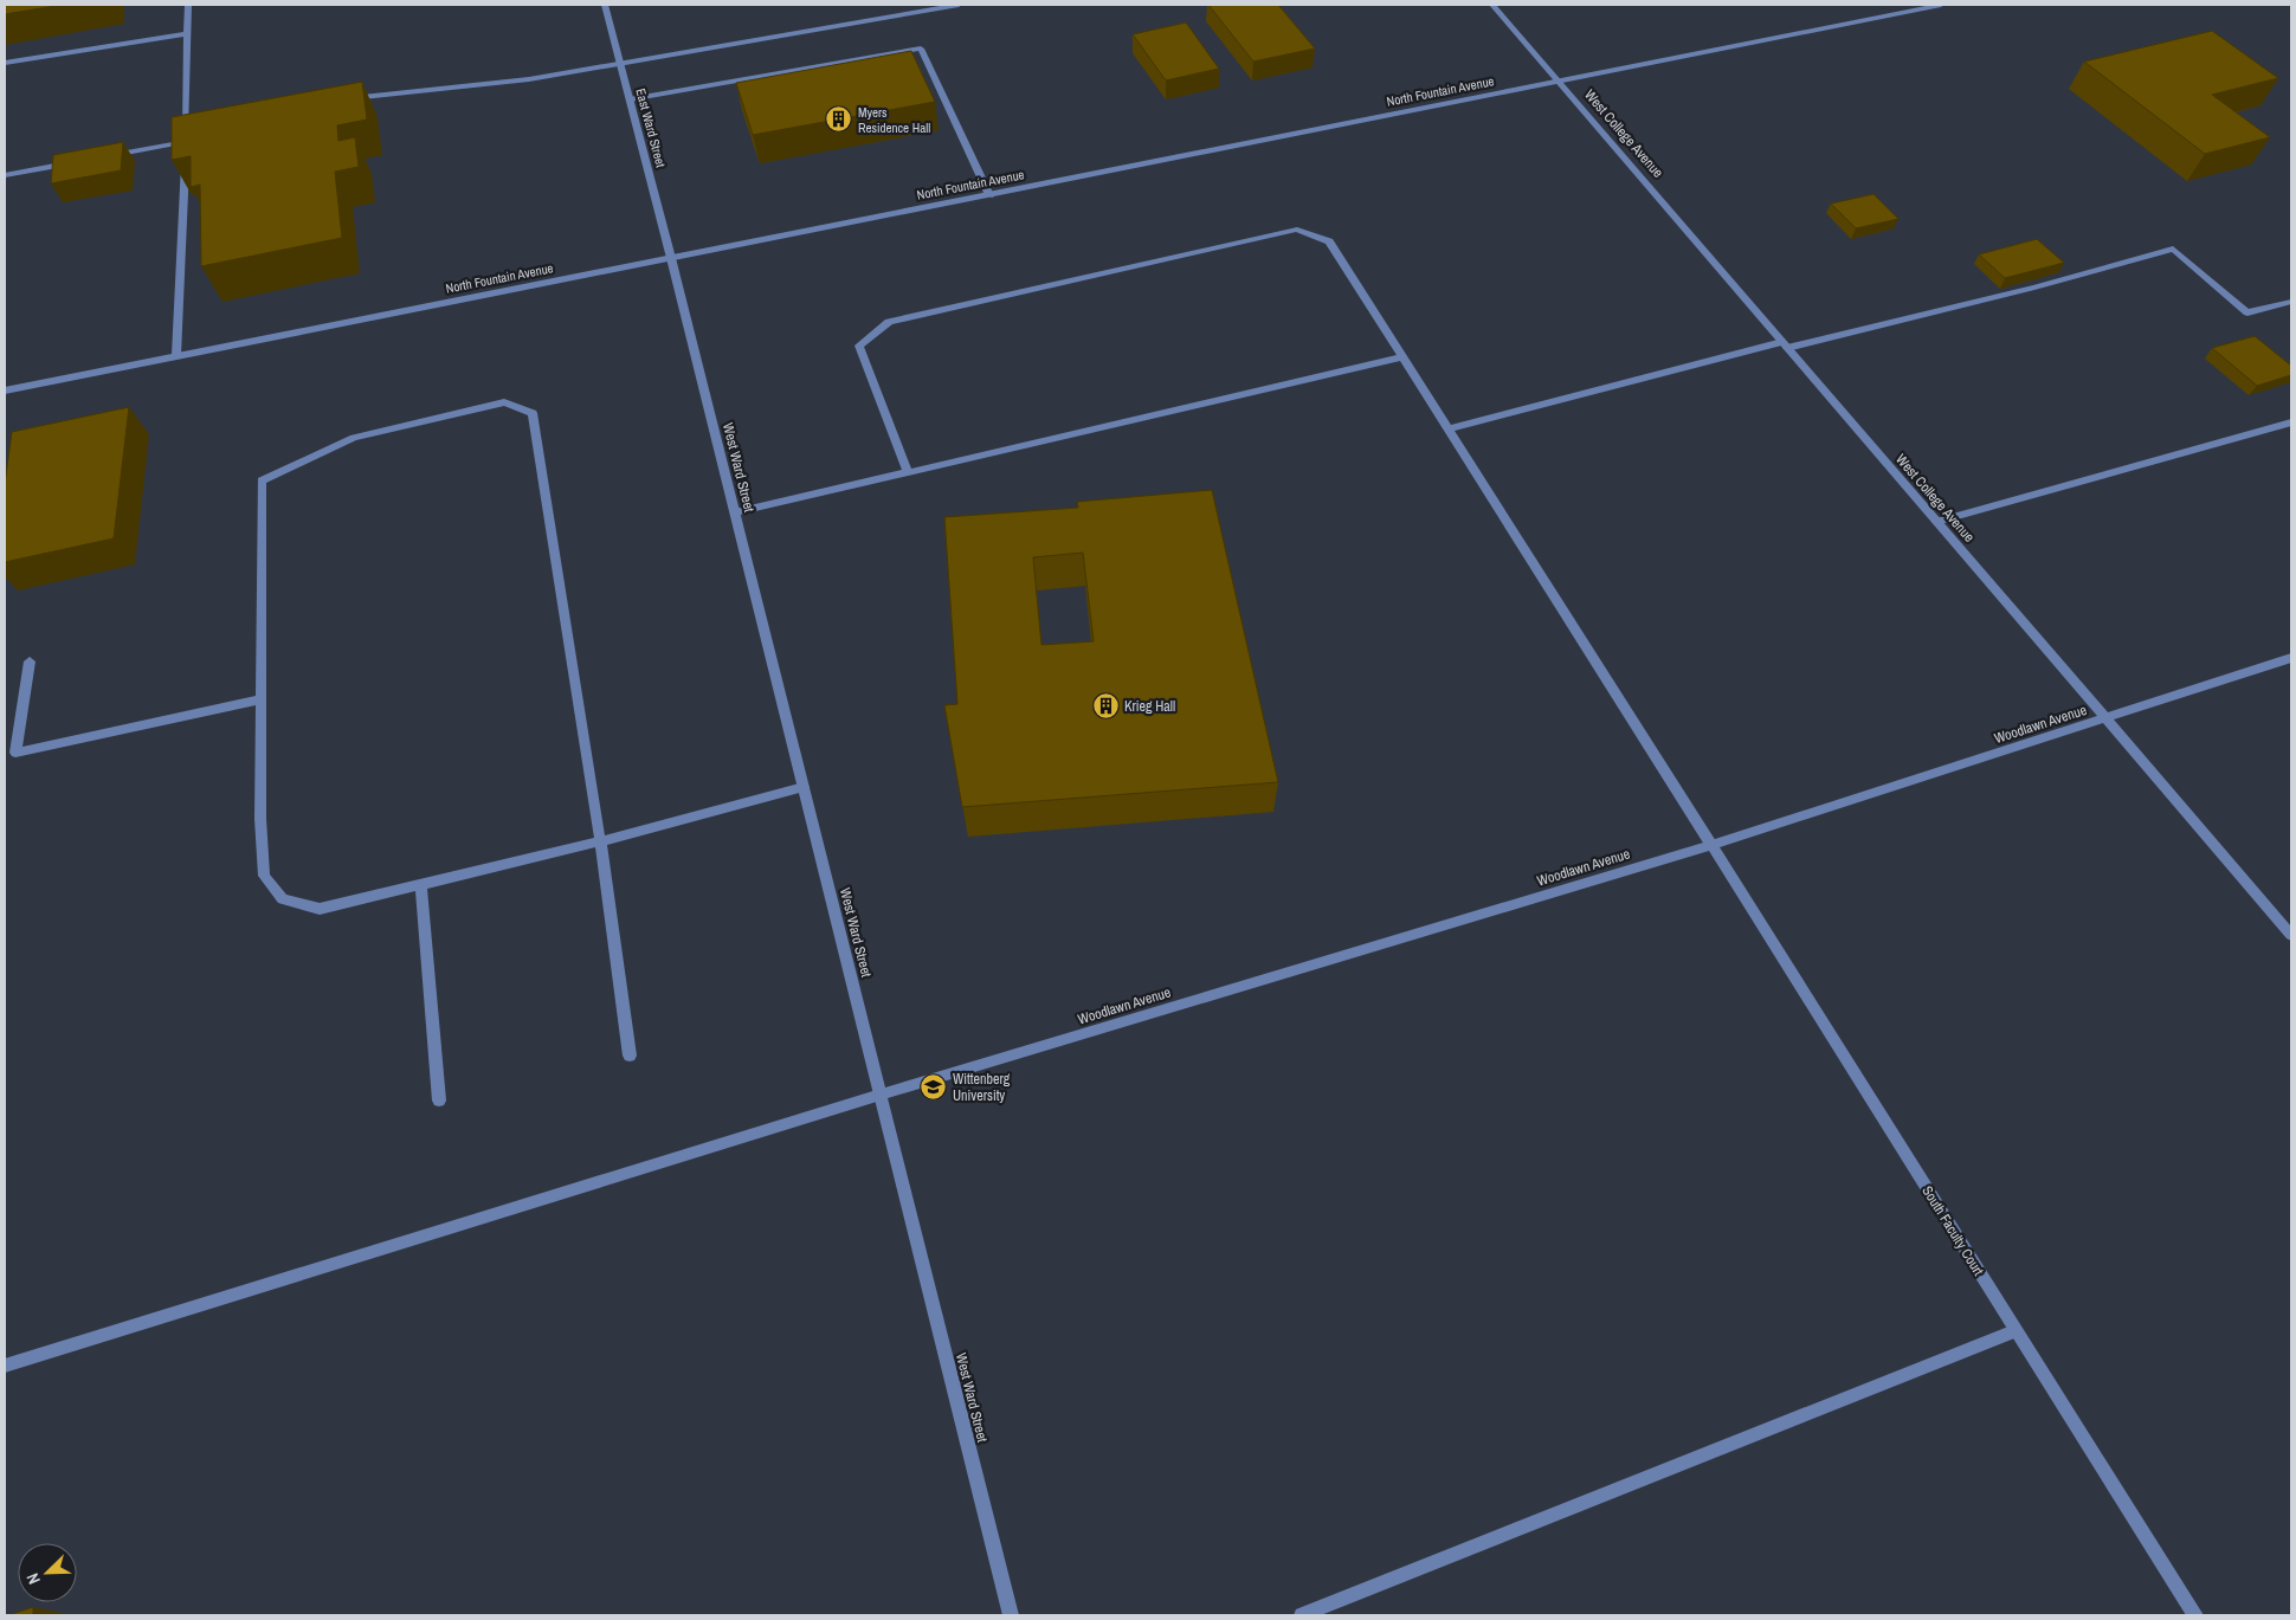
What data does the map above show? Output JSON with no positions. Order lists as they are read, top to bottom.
{
  "streets": {
    "street": [
      "North Fountain Avenue",
      "East Ward Street",
      "West College Avenue",
      "West Ward Street",
      "Woodlawn Avenue",
      "South Faculty Court"
    ]
  },
  "crossings": [
    ["North Fountain Avenue", "East Ward Street"],
    ["North Fountain Avenue", "West College Avenue"],
    ["North Fountain Avenue", "West Ward Street"],
    ["East Ward Street", "West Ward Street"],
    ["West College Avenue", "Woodlawn Avenue"],
    ["West Ward Street", "Woodlawn Avenue"],
    ["Woodlawn Avenue", "South Faculty Court"]
  ],
  "places": {
    "building": ["Myers Residence Hall", "Krieg Hall"],
    "school or university": ["Wittenberg University"]
  },
  "north": "bottom left"
}
